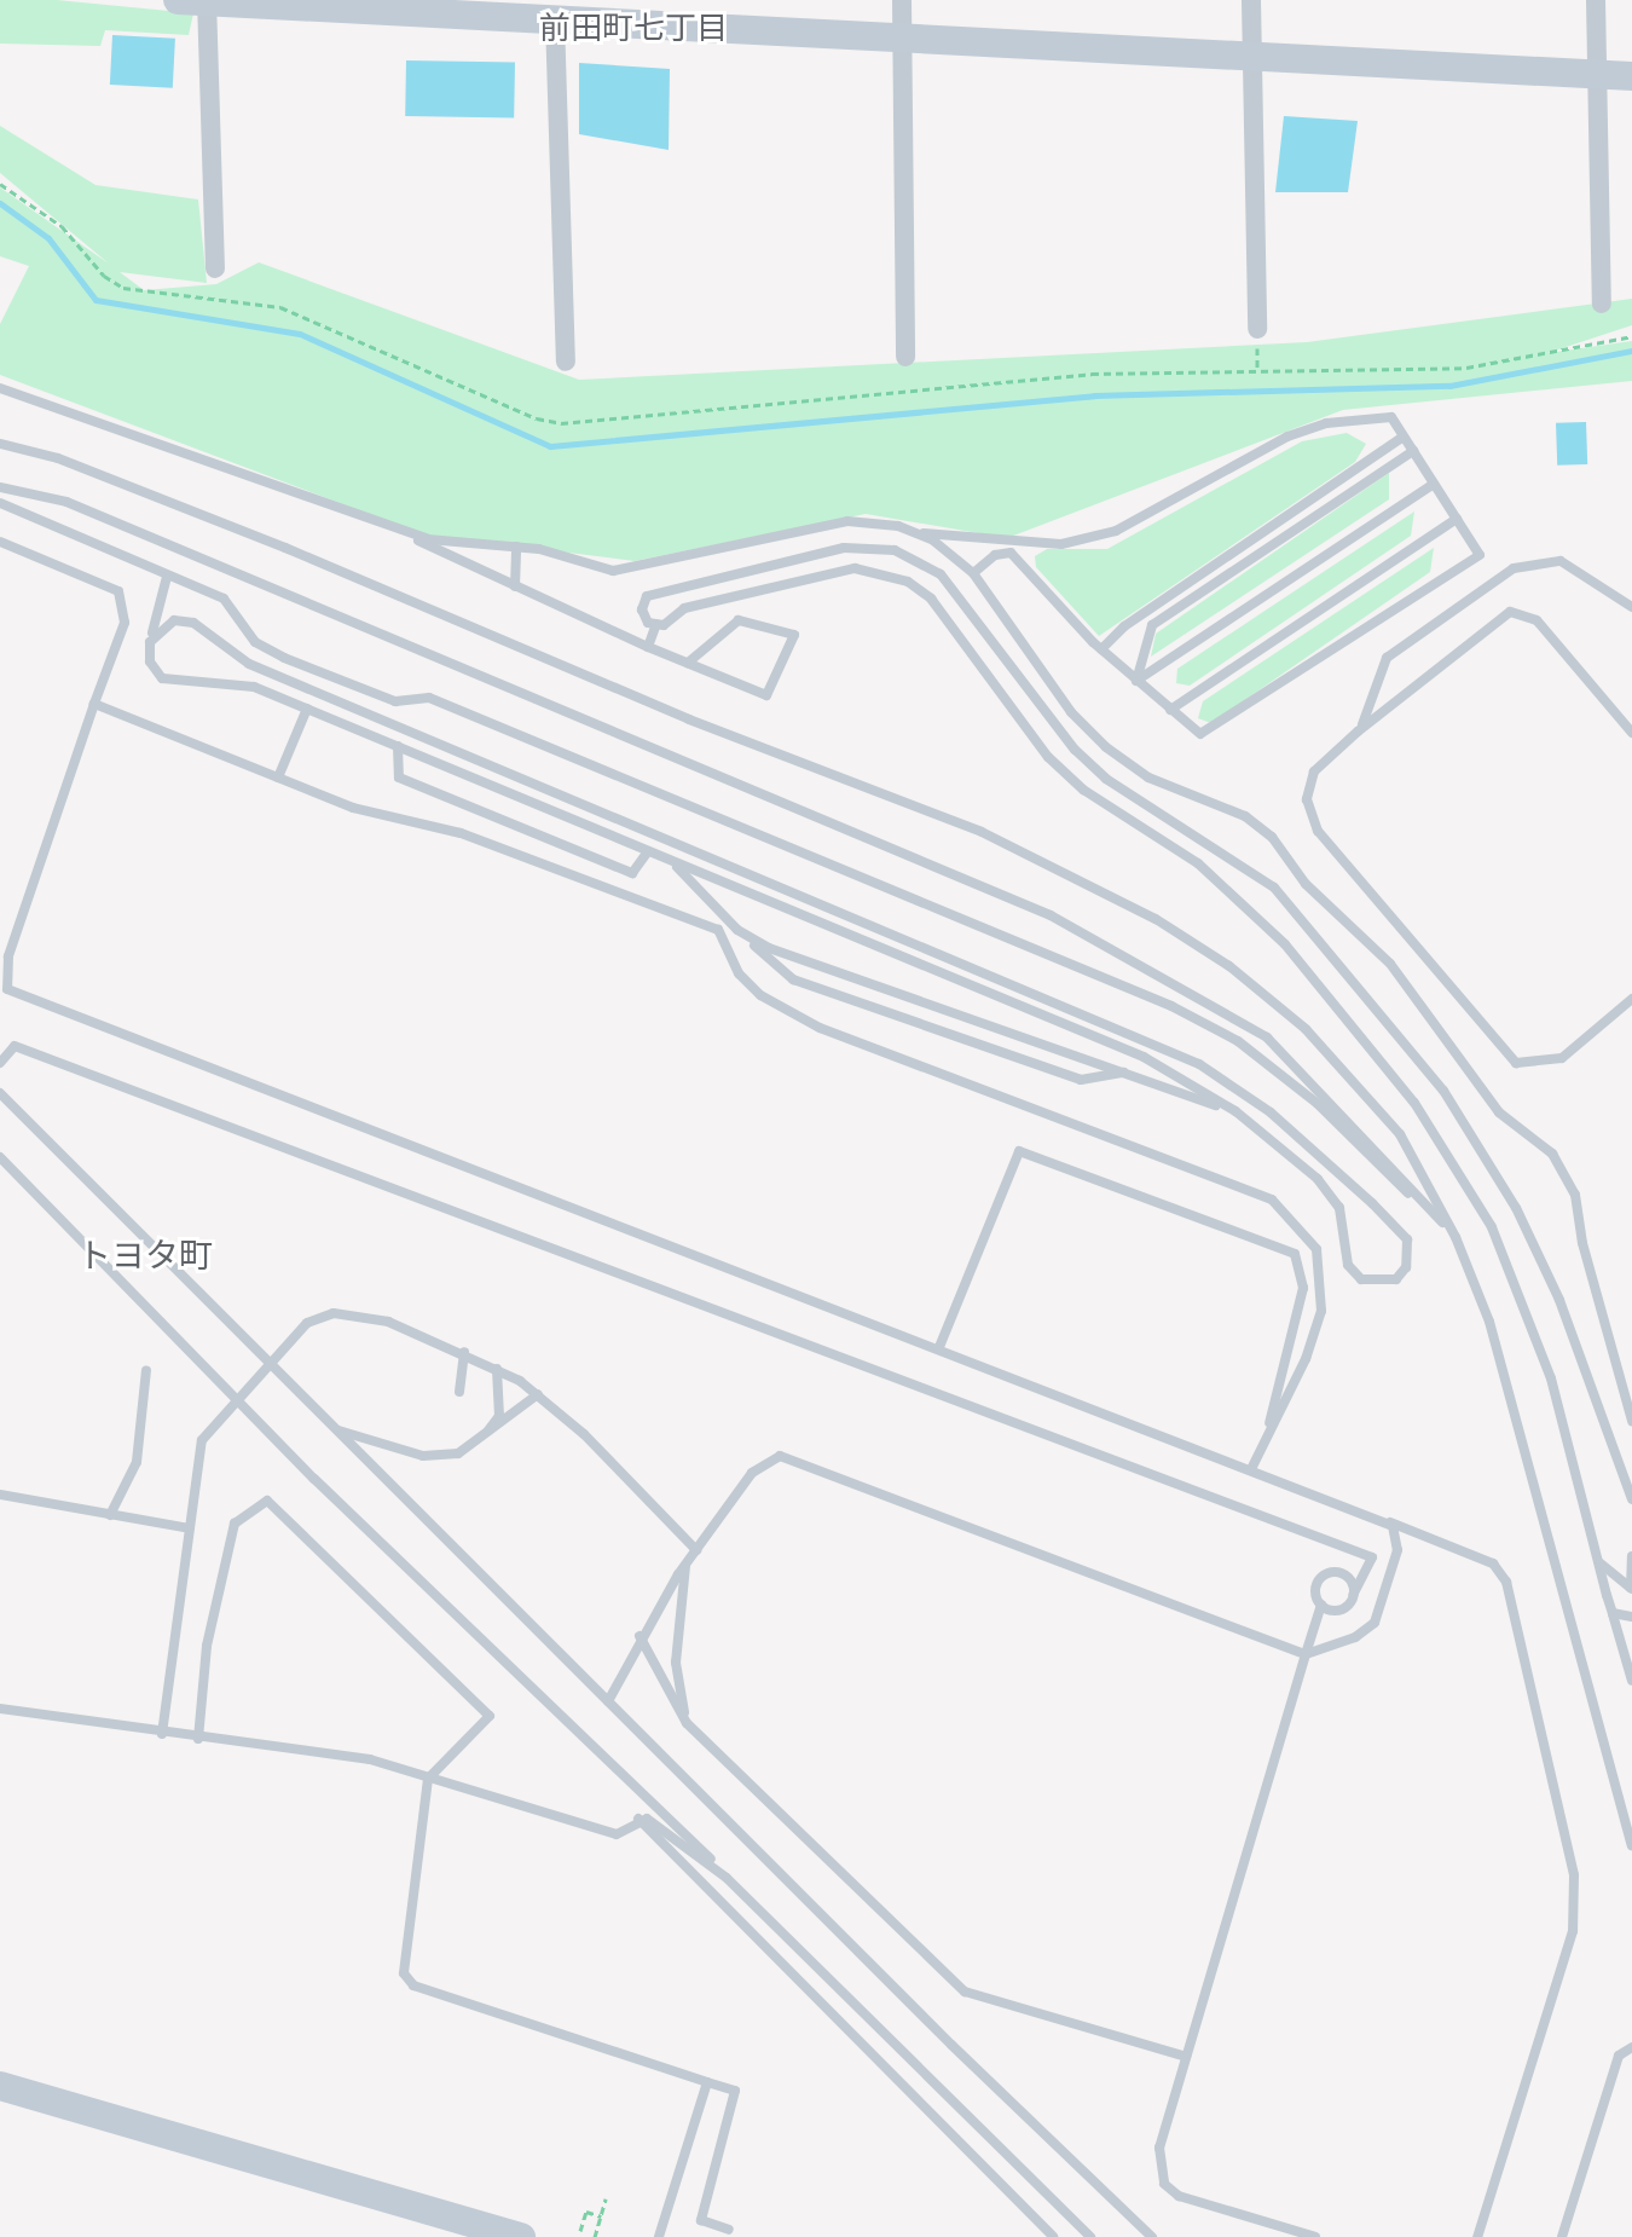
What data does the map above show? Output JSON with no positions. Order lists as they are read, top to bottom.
{
  "districts": ["前田町七丁目", "トヨタ町"]
}
